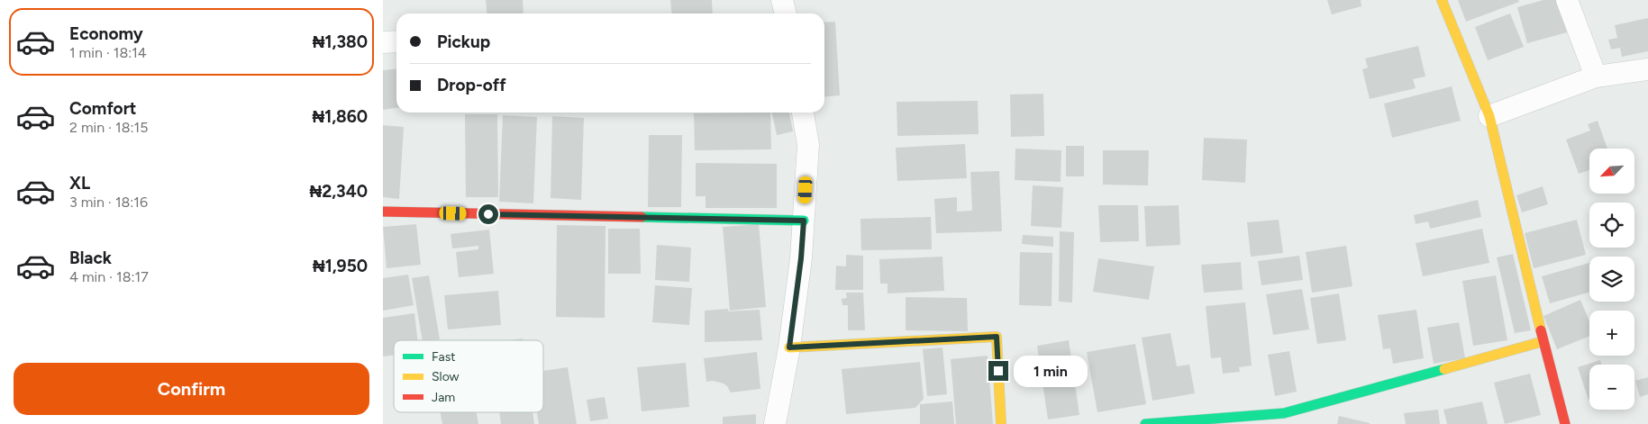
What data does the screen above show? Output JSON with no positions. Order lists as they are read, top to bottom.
{
  "legend": ["Fast", "Slow", "Jam"],
  "north": "bottom left",
  "page": {
    "list": [
      {
        "name": "Economy",
        "note": "1 min · 18:14",
        "value": "₦1,380"
      },
      {
        "name": "Comfort",
        "note": "2 min · 18:15",
        "value": "₦1,860"
      },
      {
        "name": "XL",
        "note": "3 min · 18:16",
        "value": "₦2,340"
      },
      {
        "name": "Black",
        "note": "4 min · 18:17",
        "value": "₦1,950"
      }
    ],
    "banner": ["Pickup", "Drop-off"],
    "map_buttons": ["+", "−"],
    "buttons": "Confirm",
    "bubble": "1 min"
  }
}
